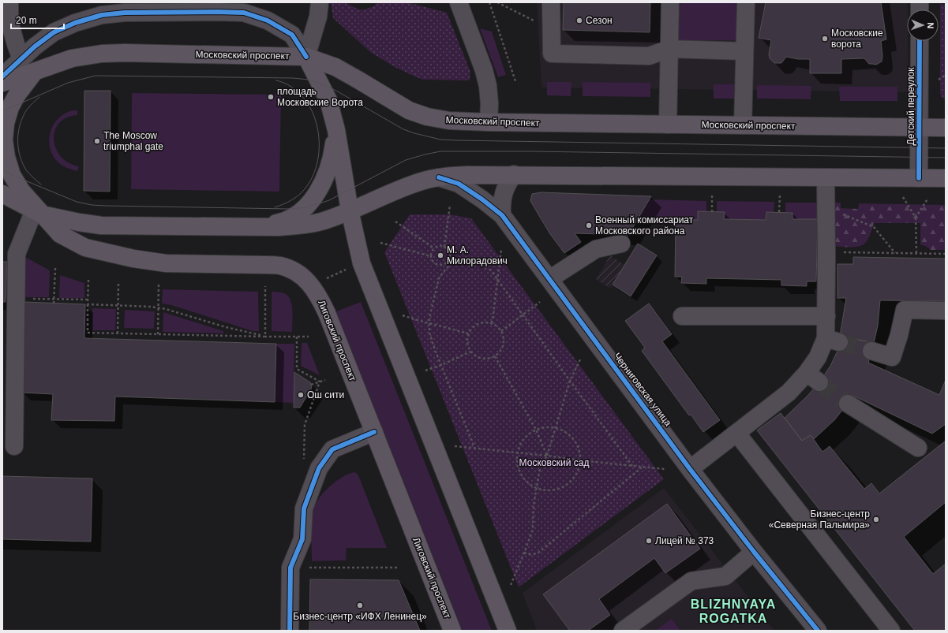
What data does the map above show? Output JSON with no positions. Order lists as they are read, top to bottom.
{
  "streets": {
    "main road": ["Московский проспект", "Лиговский проспект"],
    "street": ["Детский переулок", "Черниговская улица"]
  },
  "crossings": [
    ["Московский проспект", "Детский переулок"],
    ["Московский проспект", "Лиговский проспект"]
  ],
  "districts": ["BLIZHNYAYA ROGATKA"],
  "parks": ["Московский сад"],
  "places": [
    "Сезон",
    "Московские ворота",
    "площадь Московские Ворота",
    "The Moscow triumphal gate",
    "Военный комиссариат Московского района",
    "М. А. Милорадович",
    "Ош сити",
    "Бизнес-центр «Северная Пальмира»",
    "Лицей № 373",
    "Бизнес-центр «ИФХ Ленинец»"
  ],
  "scale_bar": "20 m",
  "north": "right"
}
